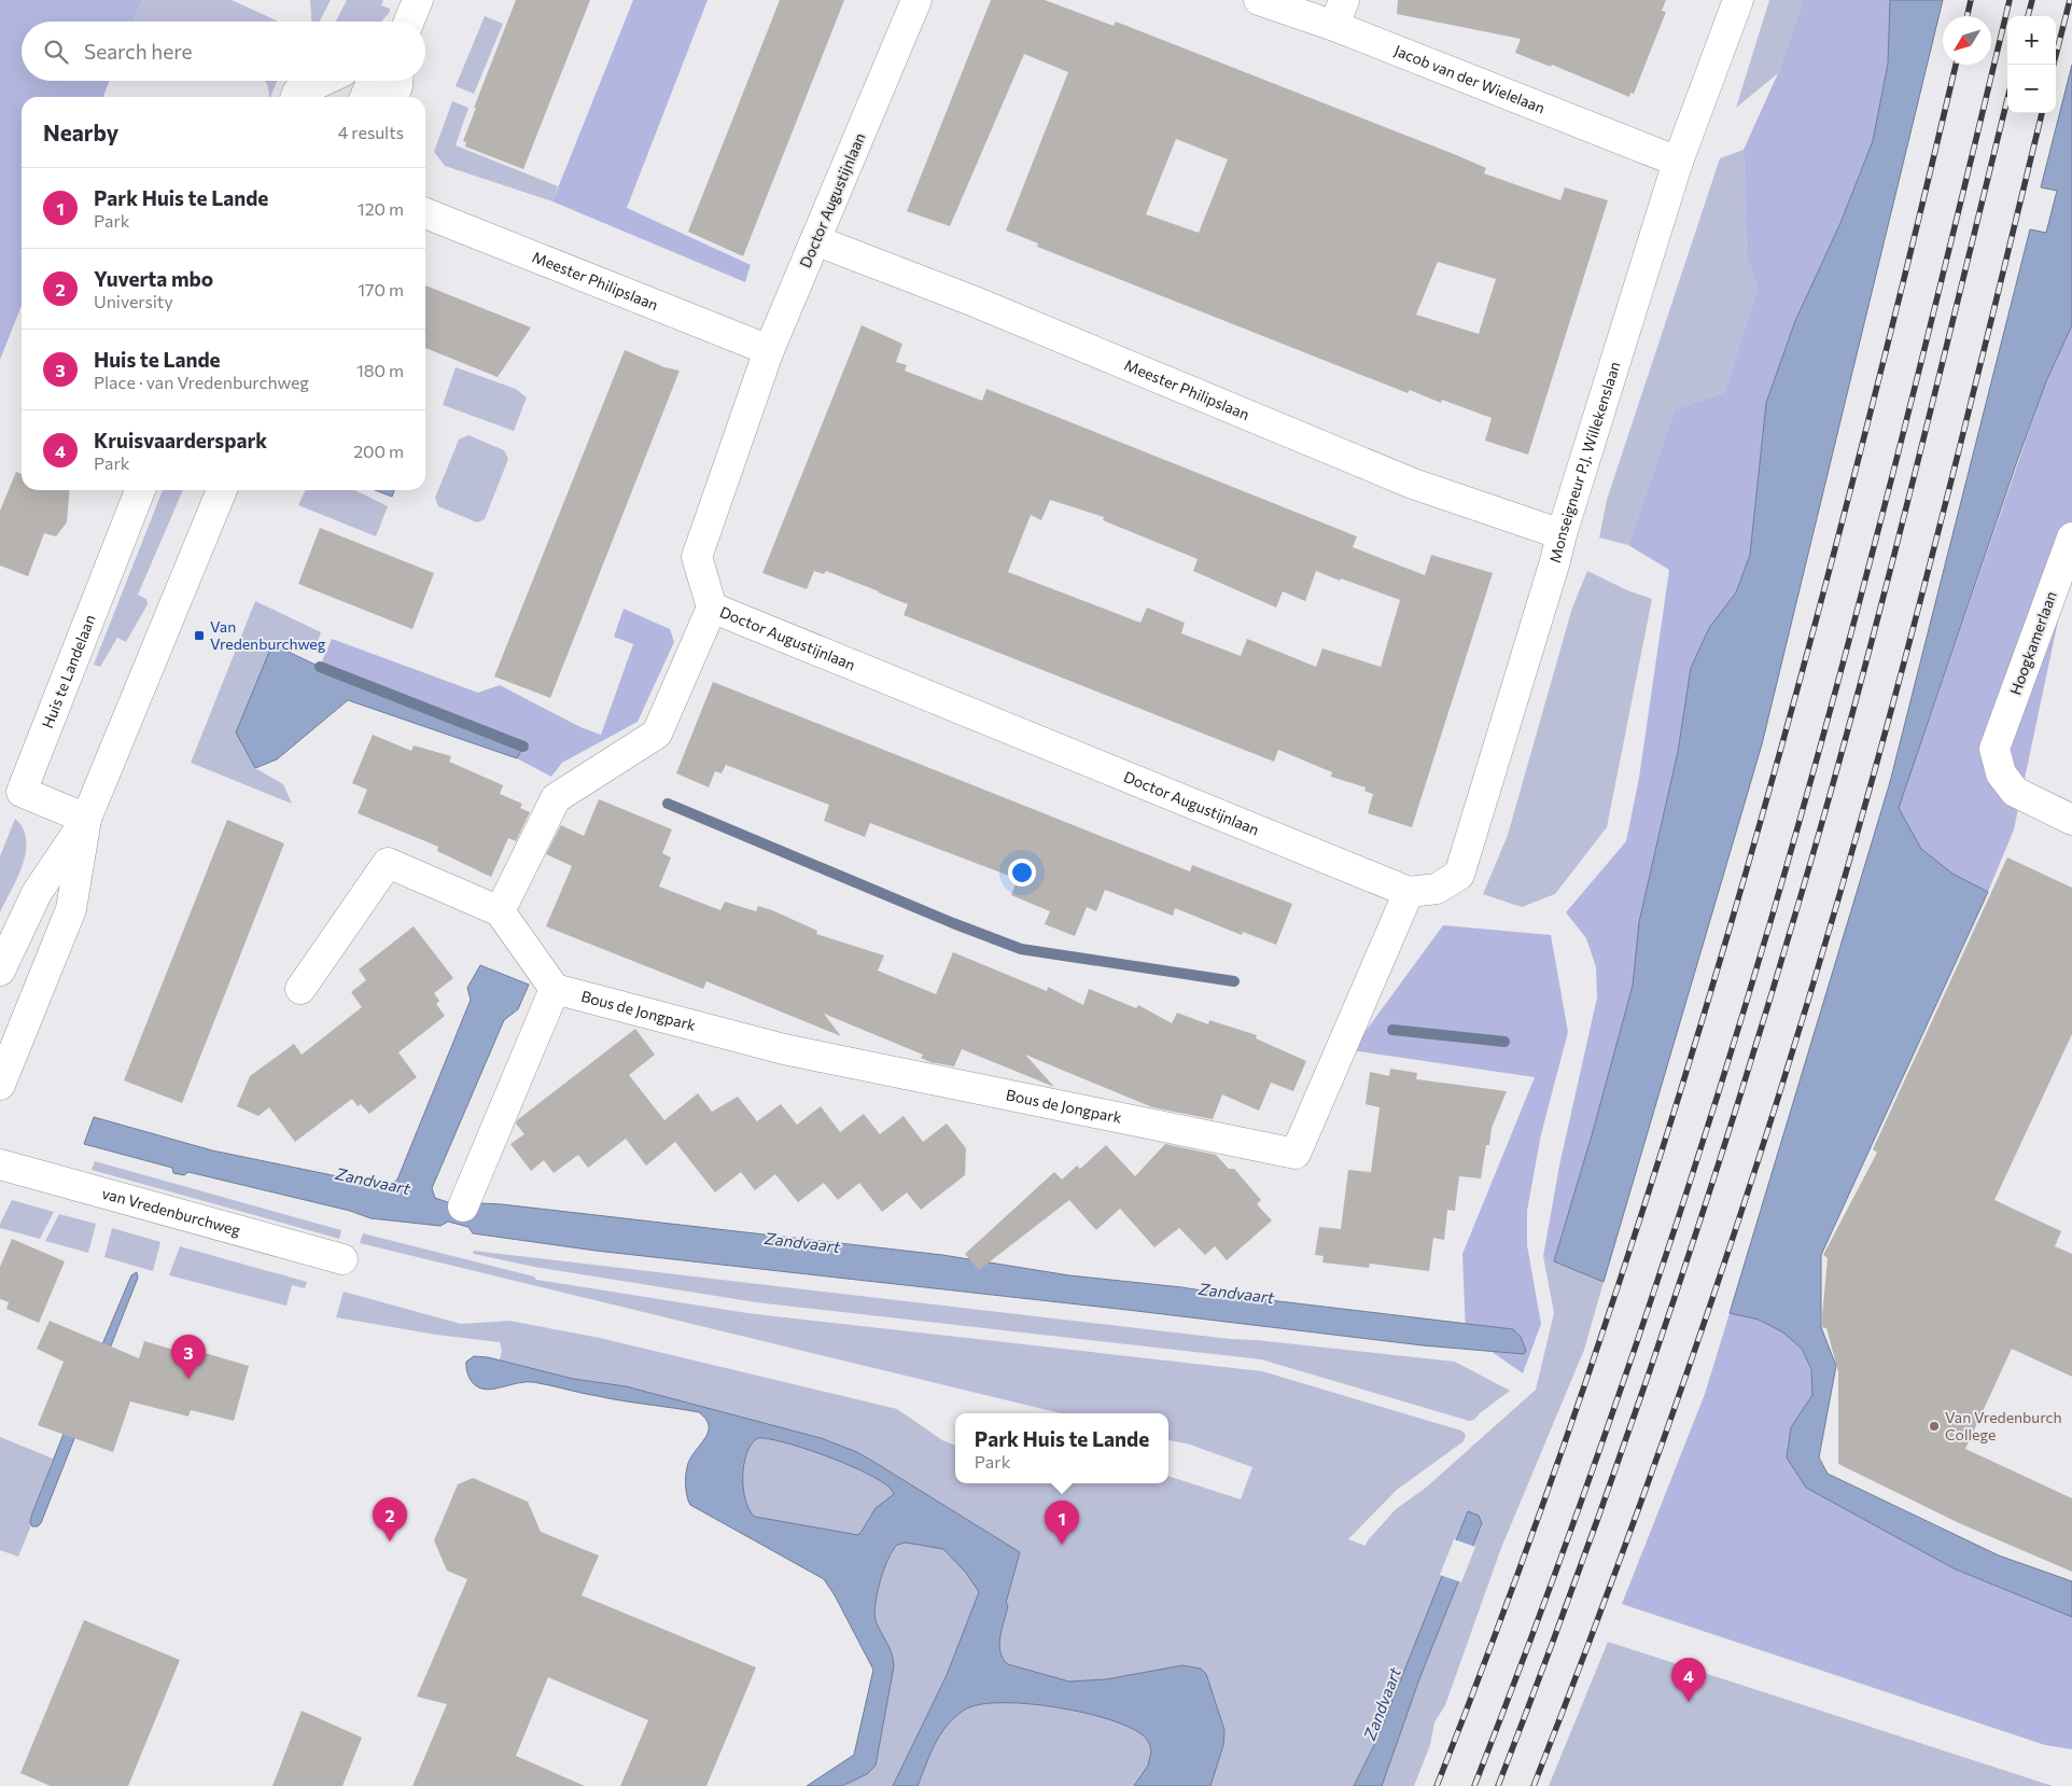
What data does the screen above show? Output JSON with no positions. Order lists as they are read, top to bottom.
{
  "streets": {
    "street": [
      "Jacob van der Wielelaan",
      "Doctor Augustijnlaan",
      "Meester Philipslaan",
      "Monseigneur P.J. Willekenslaan",
      "Hoogkamerlaan",
      "Huis te Landelaan",
      "Bous de Jongpark",
      "van Vredenburchweg"
    ]
  },
  "crossings": [
    ["Jacob van der Wielelaan", "Monseigneur P.J. Willekenslaan"],
    ["Doctor Augustijnlaan", "Meester Philipslaan"],
    ["Doctor Augustijnlaan", "Monseigneur P.J. Willekenslaan"],
    ["Doctor Augustijnlaan", "Bous de Jongpark"],
    ["Meester Philipslaan", "Monseigneur P.J. Willekenslaan"],
    ["Monseigneur P.J. Willekenslaan", "Bous de Jongpark"]
  ],
  "water": ["Zandvaart"],
  "places": {
    "transit": ["Van Vredenburchweg"],
    "other": ["Van Vredenburch College"]
  },
  "north": "bottom left",
  "page": {
    "map_buttons": ["+", "−"],
    "search": "Search here",
    "heading": ["Nearby", "4 results"],
    "list": [
      {
        "mark": "1",
        "name": "Park Huis te Lande",
        "note": "Park",
        "value": "120 m"
      },
      {
        "mark": "2",
        "name": "Yuverta mbo",
        "note": "University",
        "value": "170 m"
      },
      {
        "mark": "3",
        "name": "Huis te Lande",
        "note": "Place · van Vredenburchweg",
        "value": "180 m"
      },
      {
        "mark": "4",
        "name": "Kruisvaarderspark",
        "note": "Park",
        "value": "200 m"
      }
    ],
    "pins": [
      "3",
      "2",
      "1",
      "4"
    ],
    "popup": ["Park Huis te Lande", "Park"]
  }
}
